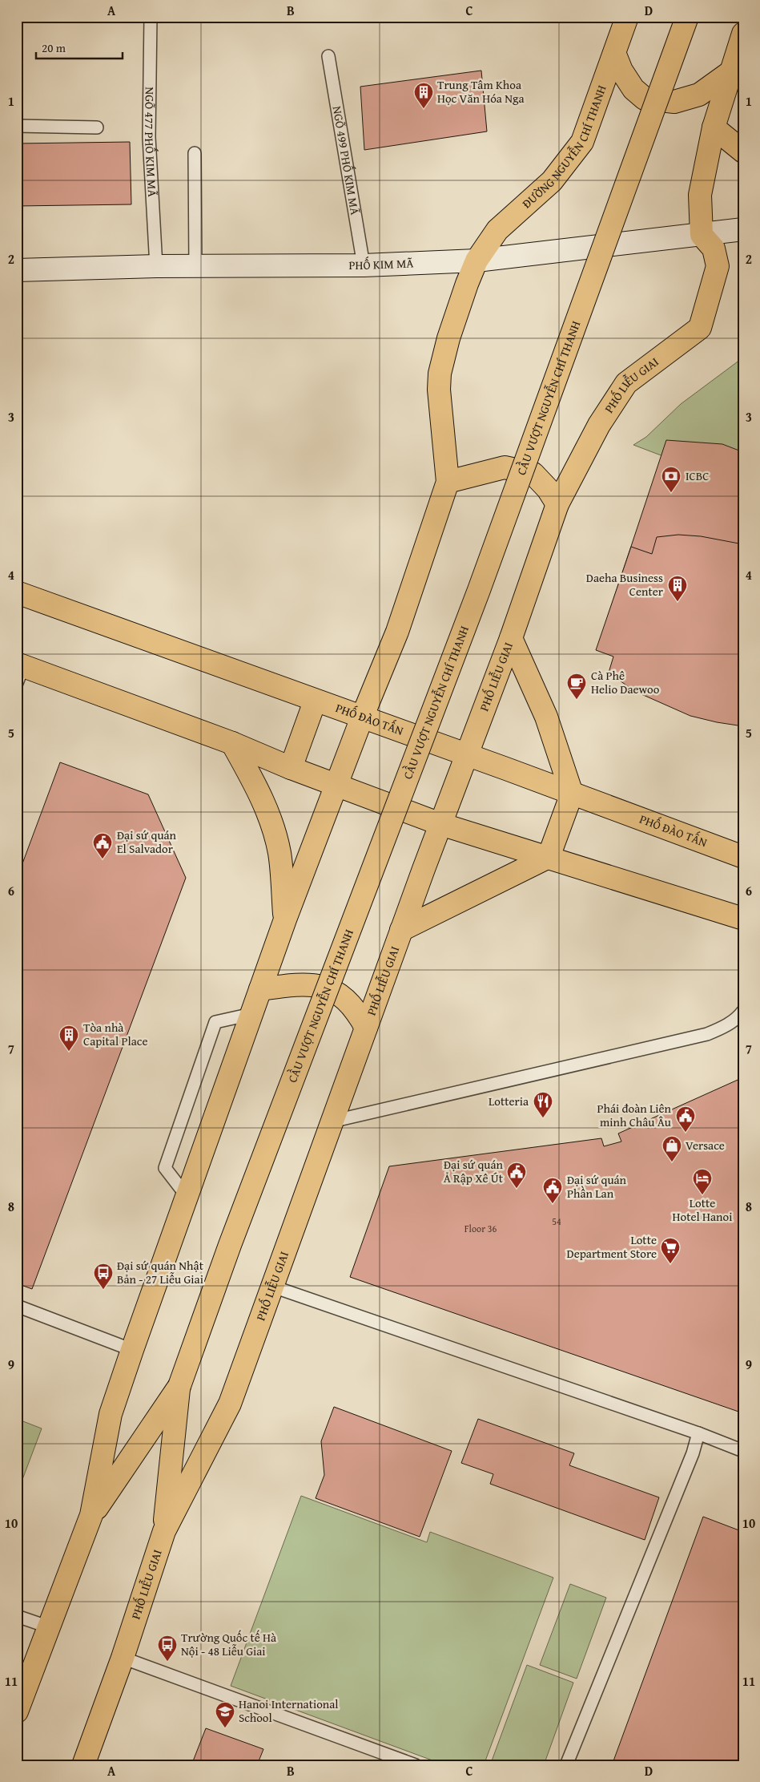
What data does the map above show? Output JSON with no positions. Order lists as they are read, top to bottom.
{
  "streets": {
    "main road": [
      "ĐƯỜNG NGUYỄN CHÍ THANH",
      "PHỐ KIM MÃ",
      "PHỐ LIỄU GIAI",
      "CẦU VƯỢT NGUYỄN CHÍ THANH",
      "PHỐ ĐÀO TẤN"
    ],
    "lane": ["NGÕ 477 PHỐ KIM MÃ", "NGÕ 499 PHỐ KIM MÃ"]
  },
  "crossings": [
    ["NGÕ 477 PHỐ KIM MÃ", "PHỐ KIM MÃ"],
    ["ĐƯỜNG NGUYỄN CHÍ THANH", "PHỐ KIM MÃ"],
    ["NGÕ 499 PHỐ KIM MÃ", "PHỐ KIM MÃ"],
    ["PHỐ KIM MÃ", "PHỐ LIỄU GIAI"],
    ["PHỐ LIỄU GIAI", "CẦU VƯỢT NGUYỄN CHÍ THANH"],
    ["PHỐ LIỄU GIAI", "PHỐ ĐÀO TẤN"]
  ],
  "places": {
    "building": ["Trung Tâm Khoa Học Văn Hóa Nga", "Daeha Business Center", "Tòa nhà Capital Place"],
    "bank": ["ICBC"],
    "cafe": ["Cà Phê Helio Daewoo"],
    "public building": [
      "Đại sứ quán El Salvador",
      "Phái đoàn Liên minh Châu Âu",
      "Đại sứ quán Ả Rập Xê Út",
      "Đại sứ quán Phần Lan"
    ],
    "restaurant": ["Lotteria"],
    "shop": ["Versace"],
    "hotel": ["Lotte Hotel Hanoi"],
    "supermarket": ["Lotte Department Store"],
    "bus stop": ["Đại sứ quán Nhật Bản - 27 Liễu Giai", "Trường Quốc tế Hà Nội - 48 Liễu Giai"],
    "school or university": ["Hanoi International School"]
  },
  "house_numbers": ["54", "Floor 36"],
  "scale_bar": "20 m",
  "grid": {
    "columns": [
      "A",
      "B",
      "C",
      "D"
    ],
    "rows": [
      "1",
      "2",
      "3",
      "4",
      "5",
      "6",
      "7",
      "8",
      "9",
      "10",
      "11"
    ]
  }
}
